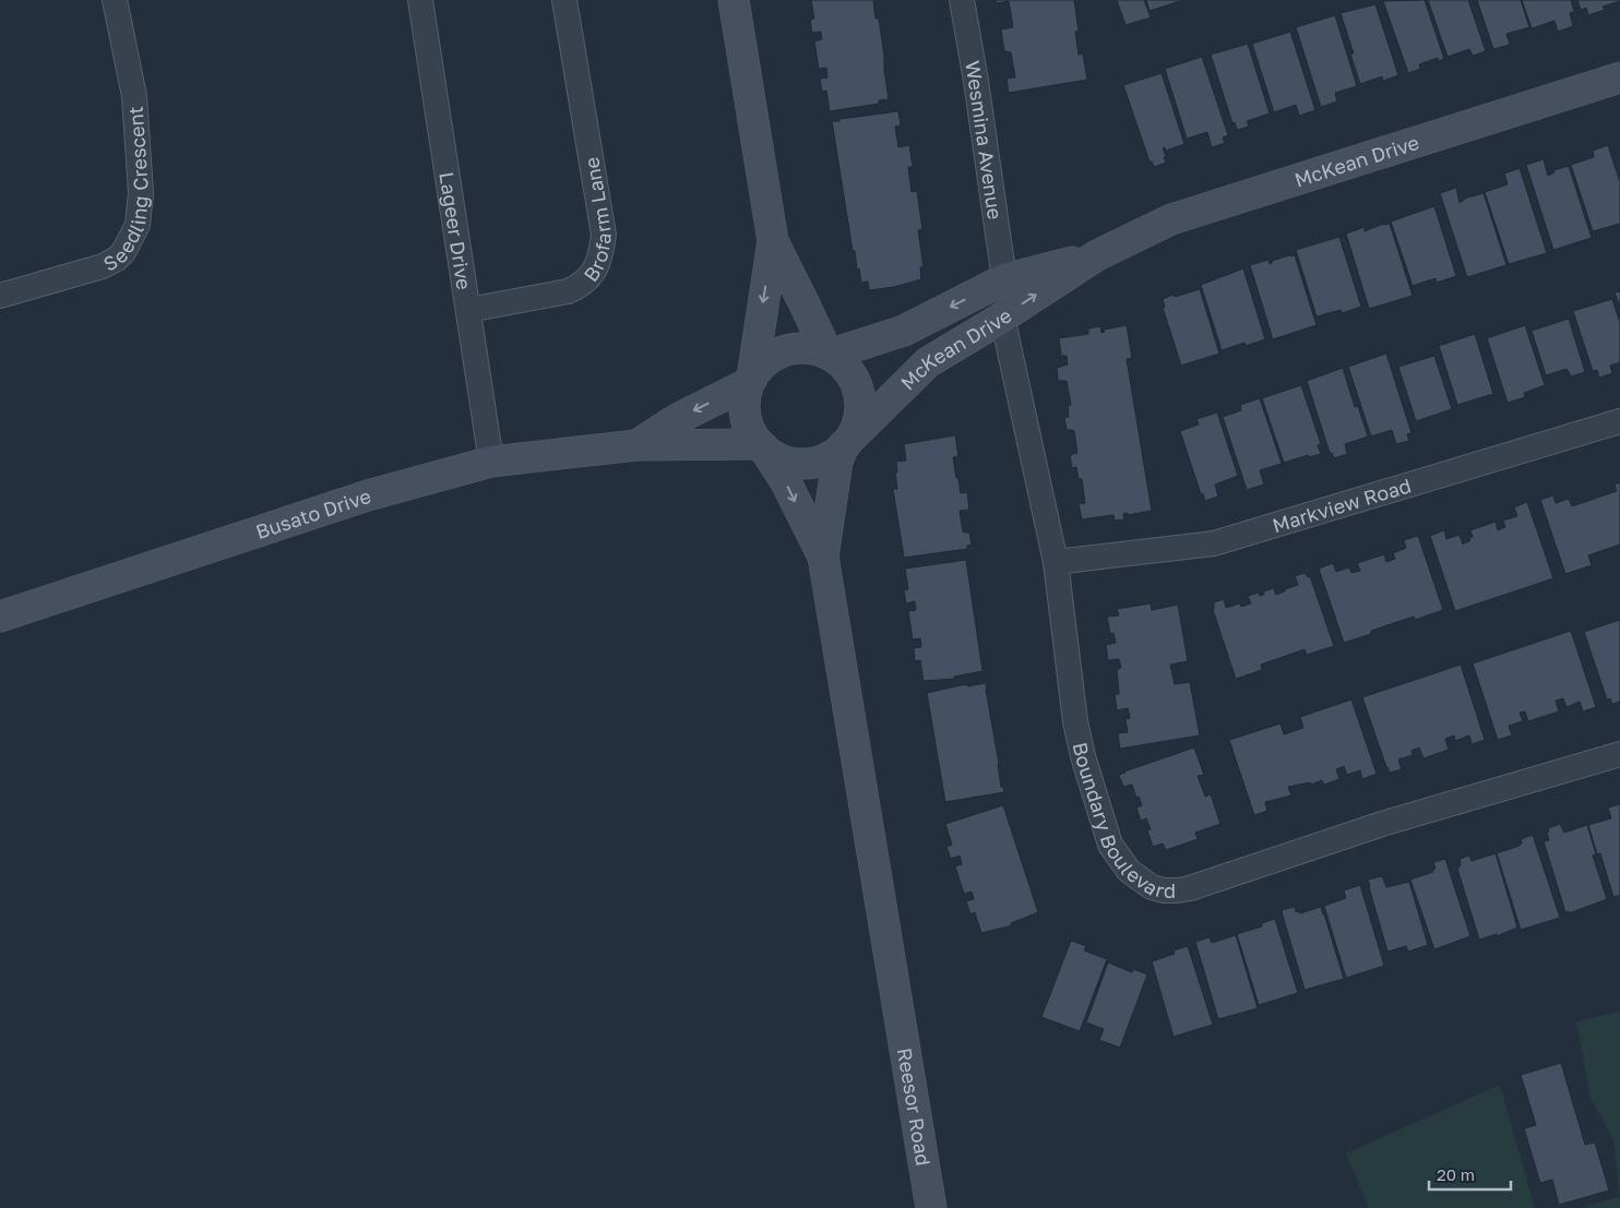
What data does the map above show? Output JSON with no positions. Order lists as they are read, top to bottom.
{
  "streets": {
    "street": [
      "Wesmina Avenue",
      "McKean Drive",
      "Seedling Crescent",
      "Brofarm Lane",
      "Lageer Drive",
      "Markview Road",
      "Busato Drive",
      "Boundary Boulevard",
      "Reesor Road"
    ]
  },
  "crossings": [
    ["Wesmina Avenue", "McKean Drive"],
    ["McKean Drive", "Busato Drive"],
    ["McKean Drive", "Boundary Boulevard"],
    ["Brofarm Lane", "Lageer Drive"],
    ["Lageer Drive", "Busato Drive"],
    ["Markview Road", "Boundary Boulevard"]
  ],
  "scale_bar": "20 m"
}
